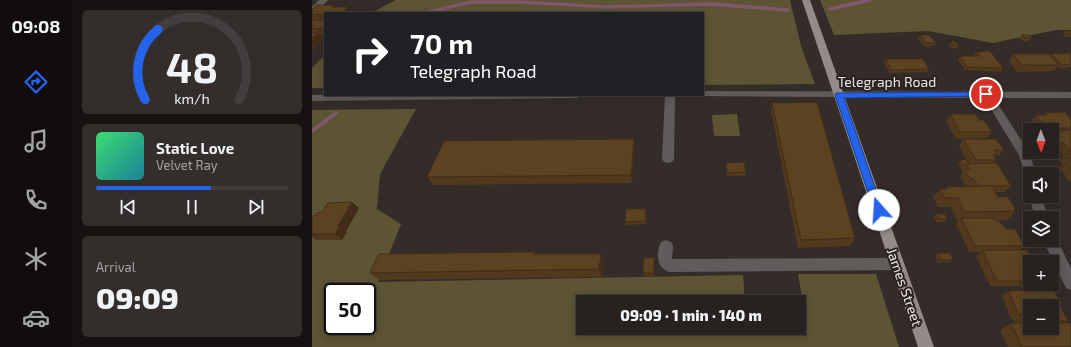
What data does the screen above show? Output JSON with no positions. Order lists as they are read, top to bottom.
{
  "streets": {
    "main road": ["James Street"],
    "street": ["Telegraph Road"]
  },
  "crossings": [
    ["Telegraph Road", "James Street"]
  ],
  "north": "bottom",
  "page": {
    "tabs": "09:08",
    "turn": ["70 m", "Telegraph Road"],
    "map_buttons": ["+", "−"],
    "song": ["Static Love", "Velvet Ray"],
    "tile": ["Arrival", "09:09"],
    "limit": "50",
    "trip": "09:09 · 1 min · 140 m",
    "gauge": ["48", "km/h"]
  }
}
